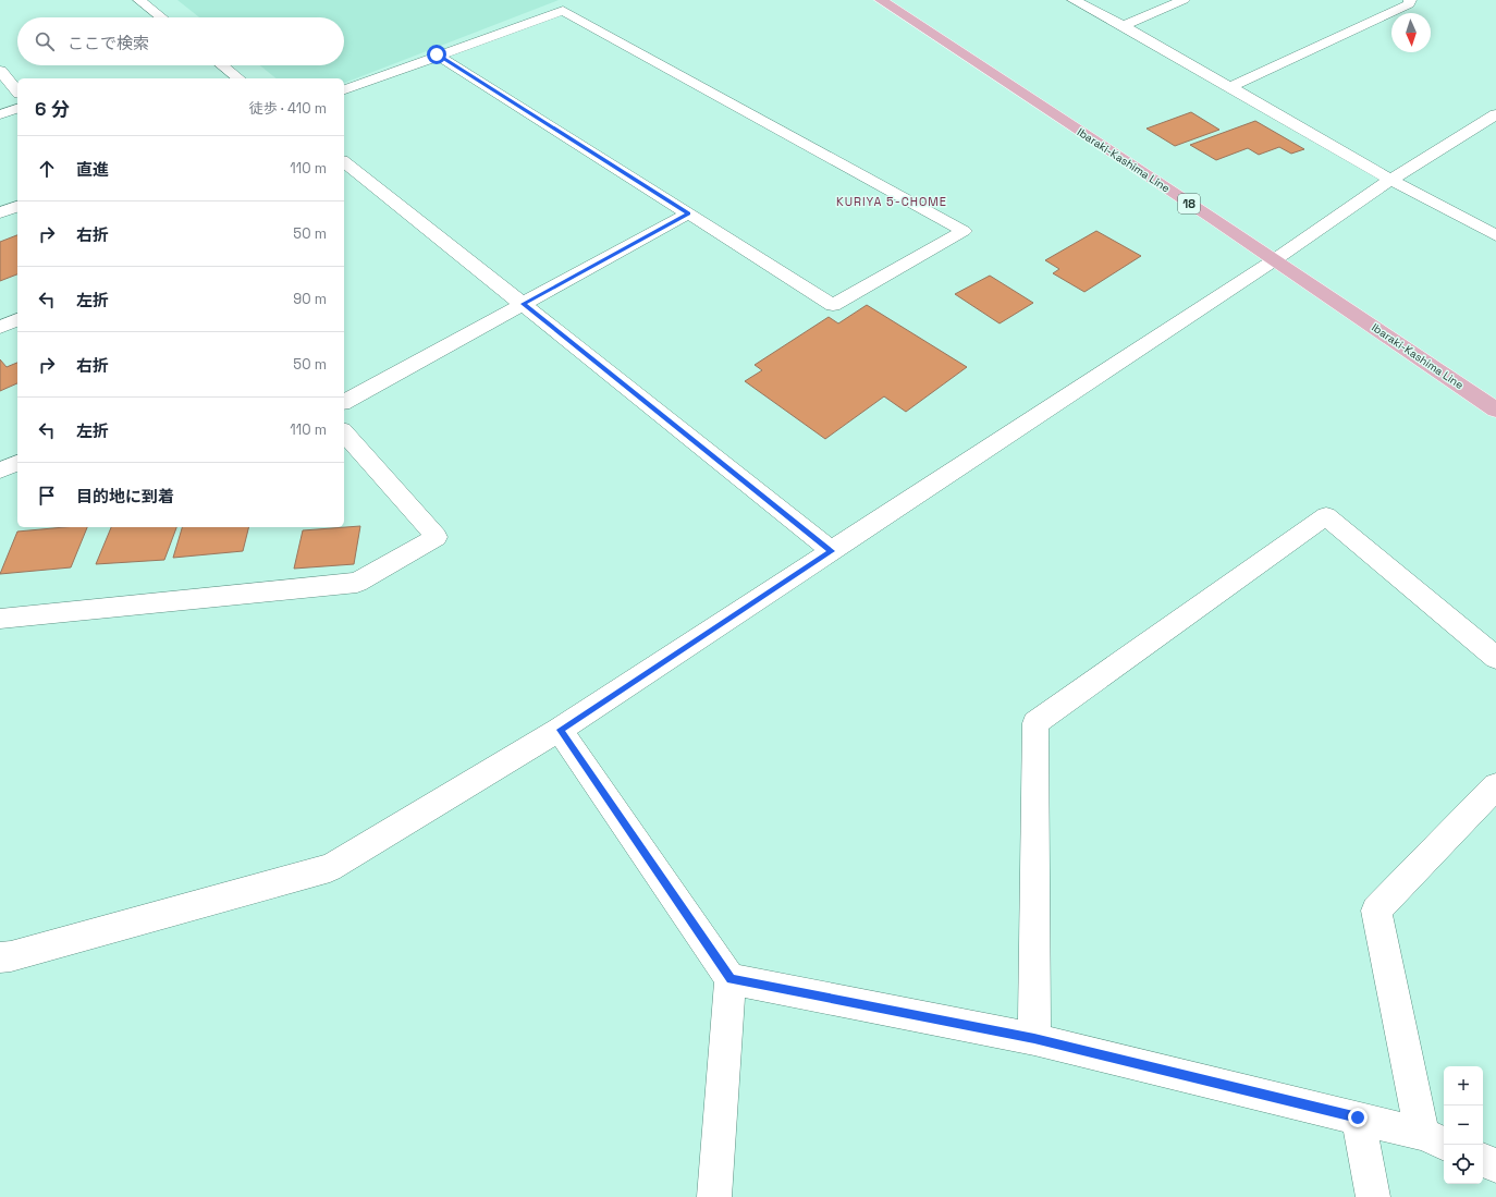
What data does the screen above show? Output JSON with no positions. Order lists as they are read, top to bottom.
{
  "streets": {
    "main road": ["Ibaraki-Kashima Line", "18"]
  },
  "districts": ["KURIYA 5-CHOME"],
  "north": "bottom",
  "page": {
    "search": "ここで検索",
    "heading": ["6 分", "徒歩 · 410 m"],
    "list": [
      ["直進", "110 m"],
      ["右折", "50 m"],
      ["左折", "90 m"],
      ["右折", "50 m"],
      ["左折", "110 m"],
      "目的地に到着"
    ],
    "map_buttons": ["+", "−"]
  }
}
